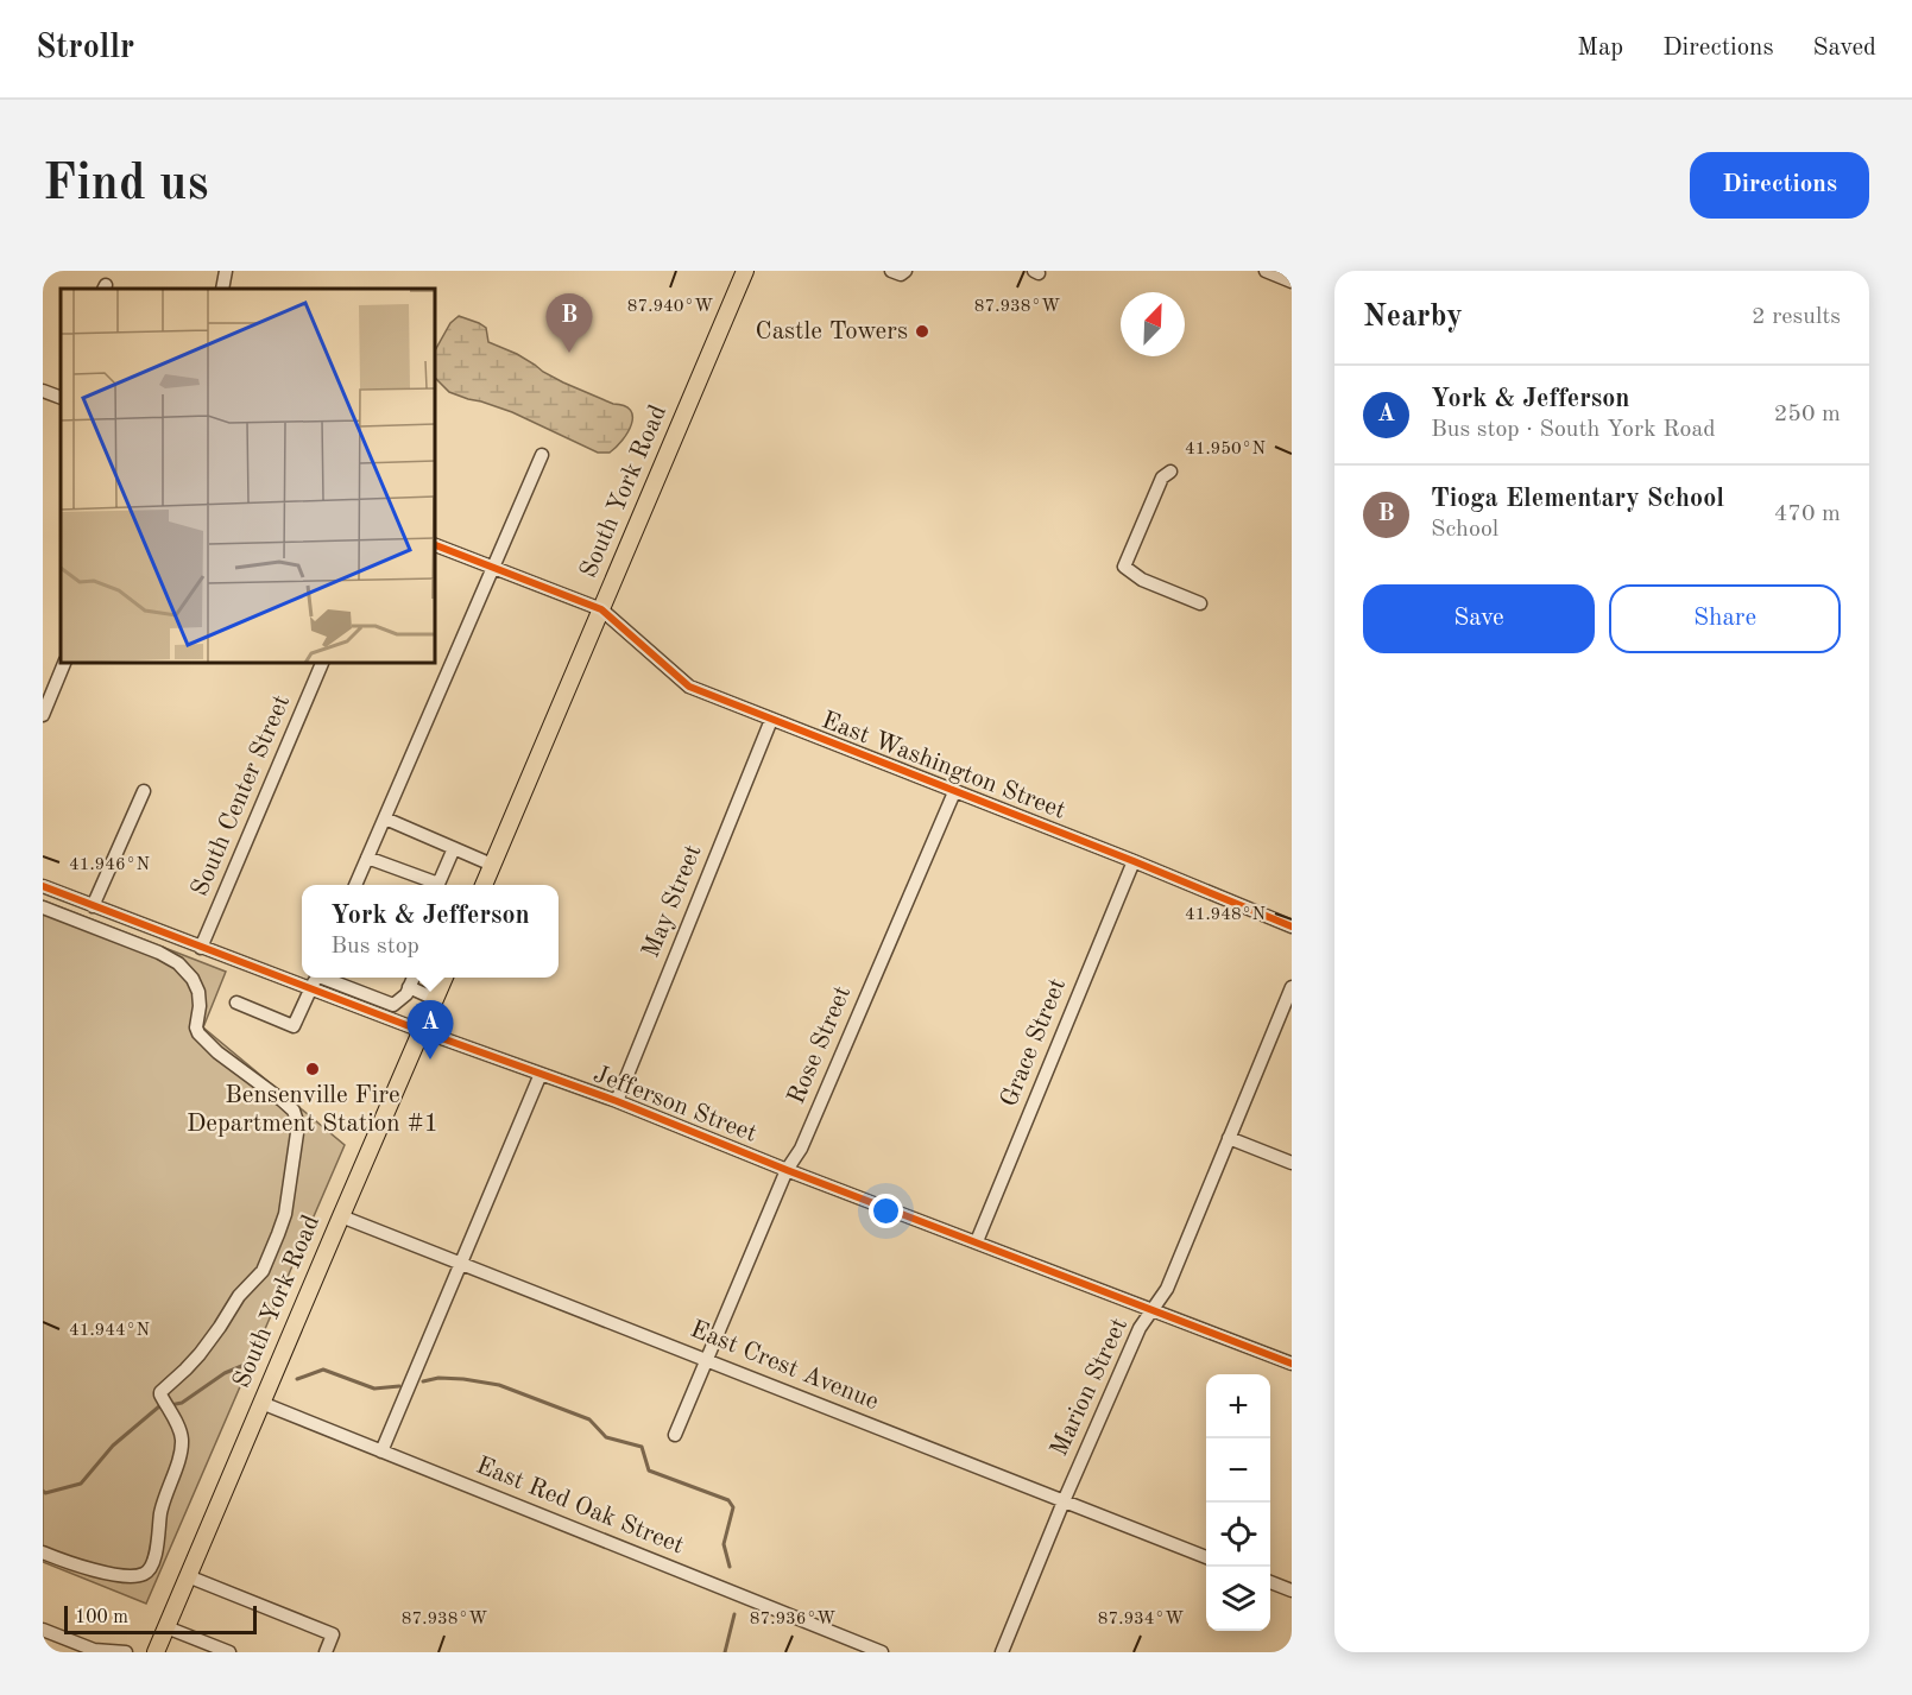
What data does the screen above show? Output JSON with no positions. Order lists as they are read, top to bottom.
{
  "streets": {
    "main road": ["South York Road"],
    "street": [
      "East Washington Street",
      "South Center Street",
      "May Street",
      "Grace Street",
      "Rose Street",
      "Jefferson Street",
      "East Crest Avenue",
      "Marion Street",
      "East Red Oak Street"
    ]
  },
  "crossings": [
    ["South York Road", "East Washington Street"],
    ["South York Road", "Jefferson Street"],
    ["South York Road", "East Crest Avenue"],
    ["South York Road", "East Red Oak Street"],
    ["East Washington Street", "May Street"],
    ["East Washington Street", "Grace Street"],
    ["East Washington Street", "Rose Street"],
    ["South Center Street", "Jefferson Street"],
    ["May Street", "Jefferson Street"],
    ["Grace Street", "Jefferson Street"],
    ["Rose Street", "Jefferson Street"],
    ["Rose Street", "East Crest Avenue"],
    ["Jefferson Street", "Marion Street"],
    ["East Crest Avenue", "Marion Street"]
  ],
  "places": ["Castle Towers", "Bensenville Fire Department Station #1"],
  "scale_bar": "100 m",
  "north": "top right",
  "page": {
    "header": "Strollr",
    "nav": ["Map", "Directions", "Saved"],
    "buttons": [
      "Directions",
      ["Save", "Share"]
    ],
    "title": "Find us",
    "heading": ["Nearby", "2 results"],
    "pins": ["B", "A"],
    "list": [
      {
        "mark": "A",
        "name": "York & Jefferson",
        "note": "Bus stop · South York Road",
        "value": "250 m"
      },
      {
        "mark": "B",
        "name": "Tioga Elementary School",
        "note": "School",
        "value": "470 m"
      }
    ],
    "popup": ["York & Jefferson", "Bus stop"],
    "map_buttons": ["+", "−"],
    "scale": "100 m"
  },
  "coordinates": [
    "87.940°W",
    "87.938°W",
    "41.950°N",
    "41.946°N",
    "41.948°N",
    "41.944°N",
    "87.936°W",
    "87.934°W"
  ]
}
